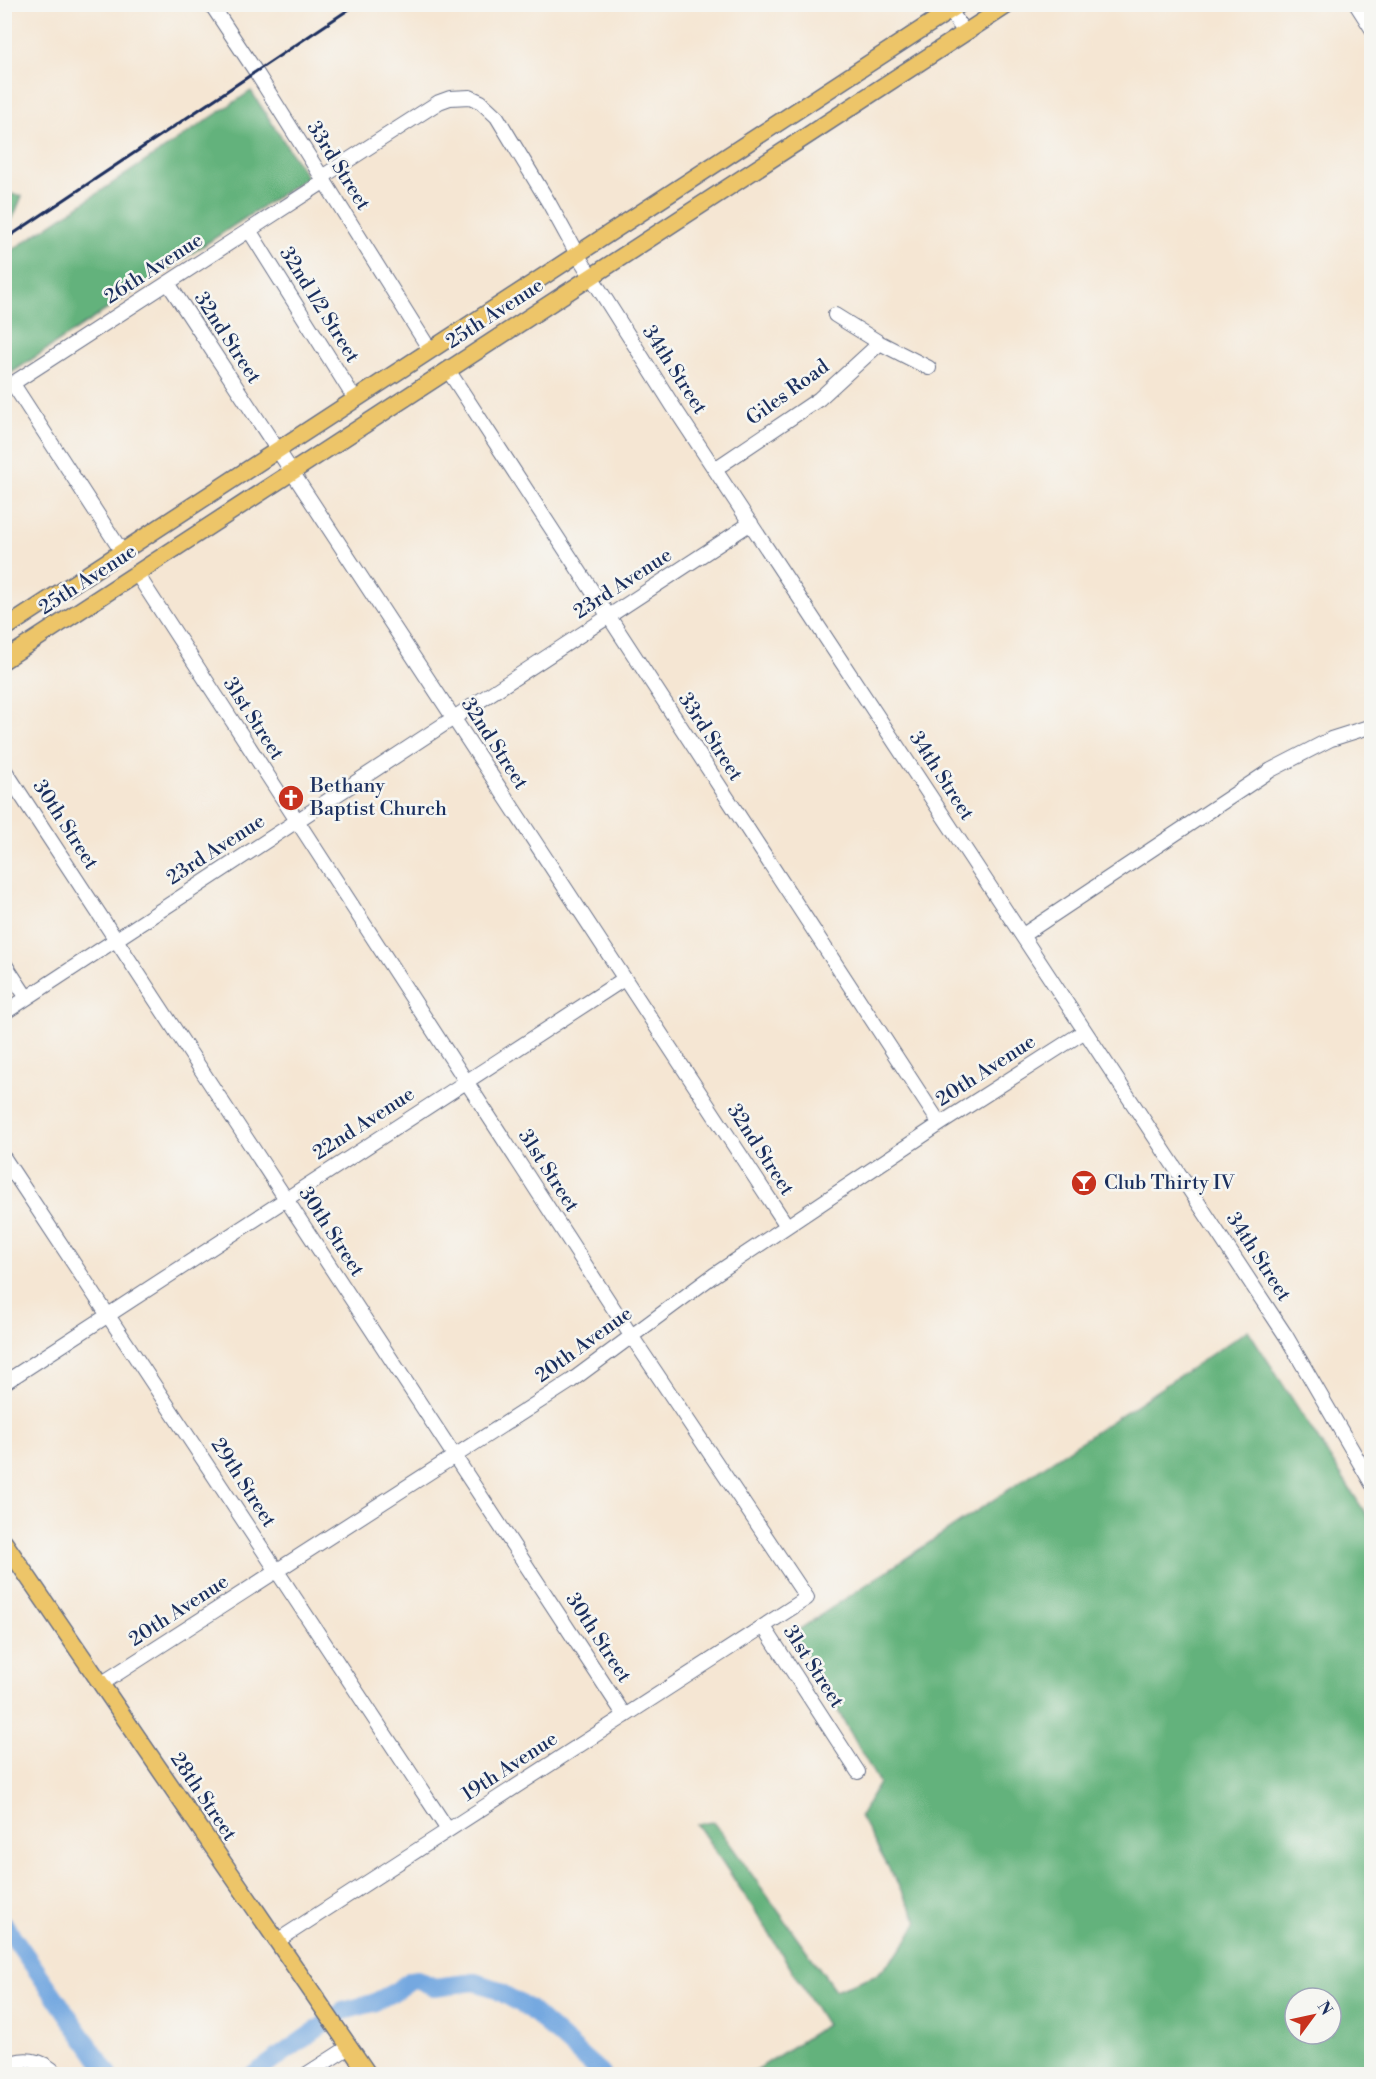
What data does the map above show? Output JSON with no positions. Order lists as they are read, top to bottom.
{
  "streets": {
    "main road": ["25th Avenue", "28th Street"],
    "street": [
      "33rd Street",
      "26th Avenue",
      "32nd 1/2 Street",
      "32nd Street",
      "34th Street",
      "Giles Road",
      "23rd Avenue",
      "31st Street",
      "30th Street",
      "20th Avenue",
      "22nd Avenue",
      "29th Street",
      "19th Avenue"
    ]
  },
  "crossings": [
    ["33rd Street", "26th Avenue"],
    ["33rd Street", "25th Avenue"],
    ["33rd Street", "23rd Avenue"],
    ["33rd Street", "20th Avenue"],
    ["26th Avenue", "32nd 1/2 Street"],
    ["26th Avenue", "32nd Street"],
    ["26th Avenue", "34th Street"],
    ["32nd 1/2 Street", "25th Avenue"],
    ["25th Avenue", "32nd Street"],
    ["25th Avenue", "34th Street"],
    ["25th Avenue", "31st Street"],
    ["32nd Street", "23rd Avenue"],
    ["32nd Street", "20th Avenue"],
    ["32nd Street", "22nd Avenue"],
    ["34th Street", "Giles Road"],
    ["34th Street", "23rd Avenue"],
    ["34th Street", "20th Avenue"],
    ["23rd Avenue", "31st Street"],
    ["23rd Avenue", "30th Street"],
    ["31st Street", "20th Avenue"],
    ["31st Street", "22nd Avenue"],
    ["31st Street", "19th Avenue"],
    ["30th Street", "20th Avenue"],
    ["30th Street", "22nd Avenue"],
    ["30th Street", "19th Avenue"],
    ["20th Avenue", "29th Street"],
    ["20th Avenue", "28th Street"],
    ["22nd Avenue", "29th Street"],
    ["29th Street", "19th Avenue"],
    ["19th Avenue", "28th Street"]
  ],
  "places": {
    "church": ["Bethany Baptist Church"],
    "bar": ["Club Thirty IV"]
  },
  "north": "top right"
}
